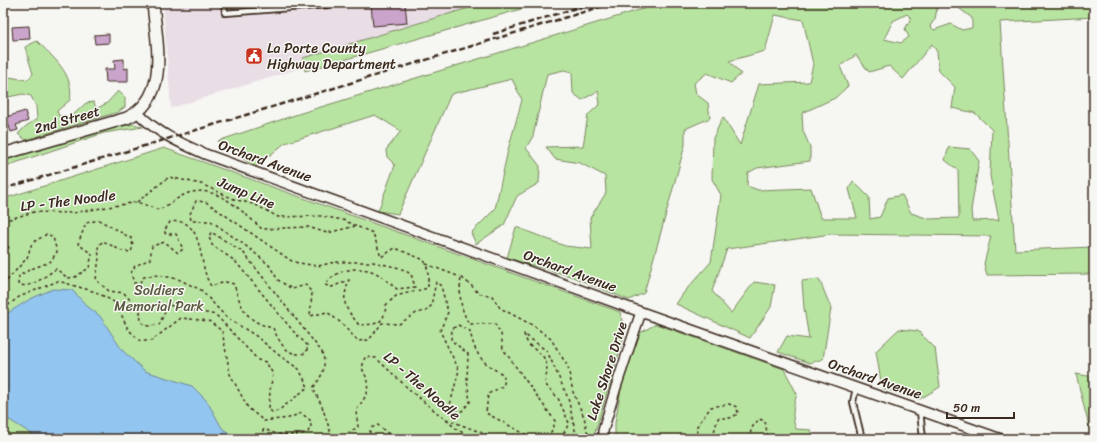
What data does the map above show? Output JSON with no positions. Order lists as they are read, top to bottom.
{
  "streets": {
    "street": ["2nd Street", "Orchard Avenue", "Lake Shore Drive"],
    "path": ["Jump Line", "LP - The Noodle"]
  },
  "crossings": [
    ["2nd Street", "Orchard Avenue"],
    ["Orchard Avenue", "Lake Shore Drive"],
    ["Jump Line", "LP - The Noodle"]
  ],
  "parks": ["Soldiers Memorial Park"],
  "places": {
    "public building": ["La Porte County Highway Department"]
  },
  "scale_bar": "50 m"
}
